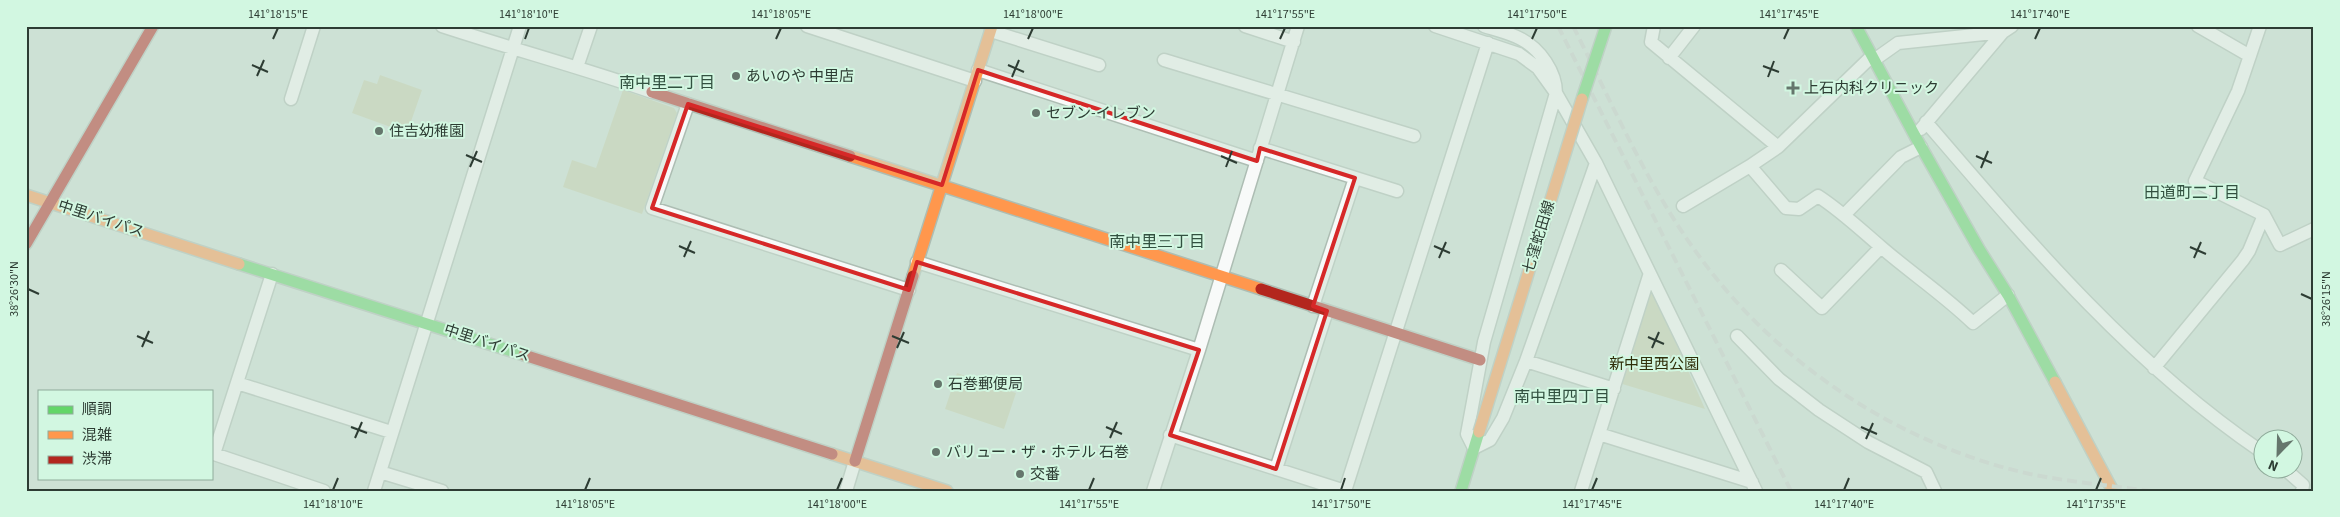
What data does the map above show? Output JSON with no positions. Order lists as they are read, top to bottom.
{
  "streets": {
    "street": ["中里バイパス", "七窪蛇田線"]
  },
  "districts": [
    "南中里二丁目",
    "田道町二丁目",
    "南中里三丁目",
    "南中里四丁目"
  ],
  "parks": ["新中里西公園"],
  "places": {
    "other": [
      "あいのや 中里店",
      "セブン-イレブン",
      "住吉幼稚園",
      "石巻郵便局",
      "バリュー・ザ・ホテル 石巻",
      "交番"
    ],
    "health": ["上石内科クリニック"]
  },
  "legend": ["順調", "混雑", "渋滞"],
  "north": "bottom left",
  "coordinates": [
    "141°18'15\"E",
    "141°18'10\"E",
    "141°18'05\"E",
    "141°18'00\"E",
    "141°17'55\"E",
    "141°17'50\"E",
    "141°17'45\"E",
    "141°17'40\"E",
    "38°26'30\"N",
    "38°26'15\"N",
    "141°17'35\"E"
  ]
}
